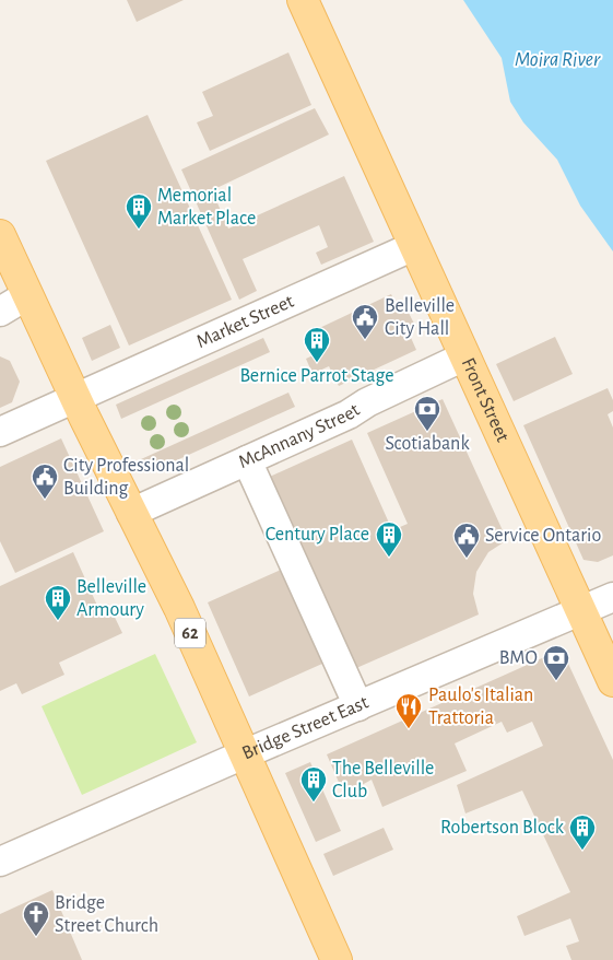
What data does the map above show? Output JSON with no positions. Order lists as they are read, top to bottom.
{
  "streets": {
    "main road": ["Front Street", "62"],
    "street": ["Market Street", "McAnnany Street", "Bridge Street East"]
  },
  "crossings": [
    ["Market Street", "Front Street"],
    ["Market Street", "62"],
    ["Front Street", "McAnnany Street"],
    ["Front Street", "Bridge Street East"],
    ["McAnnany Street", "62"],
    ["62", "Bridge Street East"]
  ],
  "water": ["Moira River"],
  "places": {
    "building": [
      "Memorial Market Place",
      "Bernice Parrot Stage",
      "Century Place",
      "Belleville Armoury",
      "The Belleville Club",
      "Robertson Block"
    ],
    "public building": ["Belleville City Hall", "City Professional Building", "Service Ontario"],
    "bank": ["Scotiabank", "BMO"],
    "restaurant": ["Paulo's Italian Trattoria"],
    "church": ["Bridge Street Church"]
  }
}
